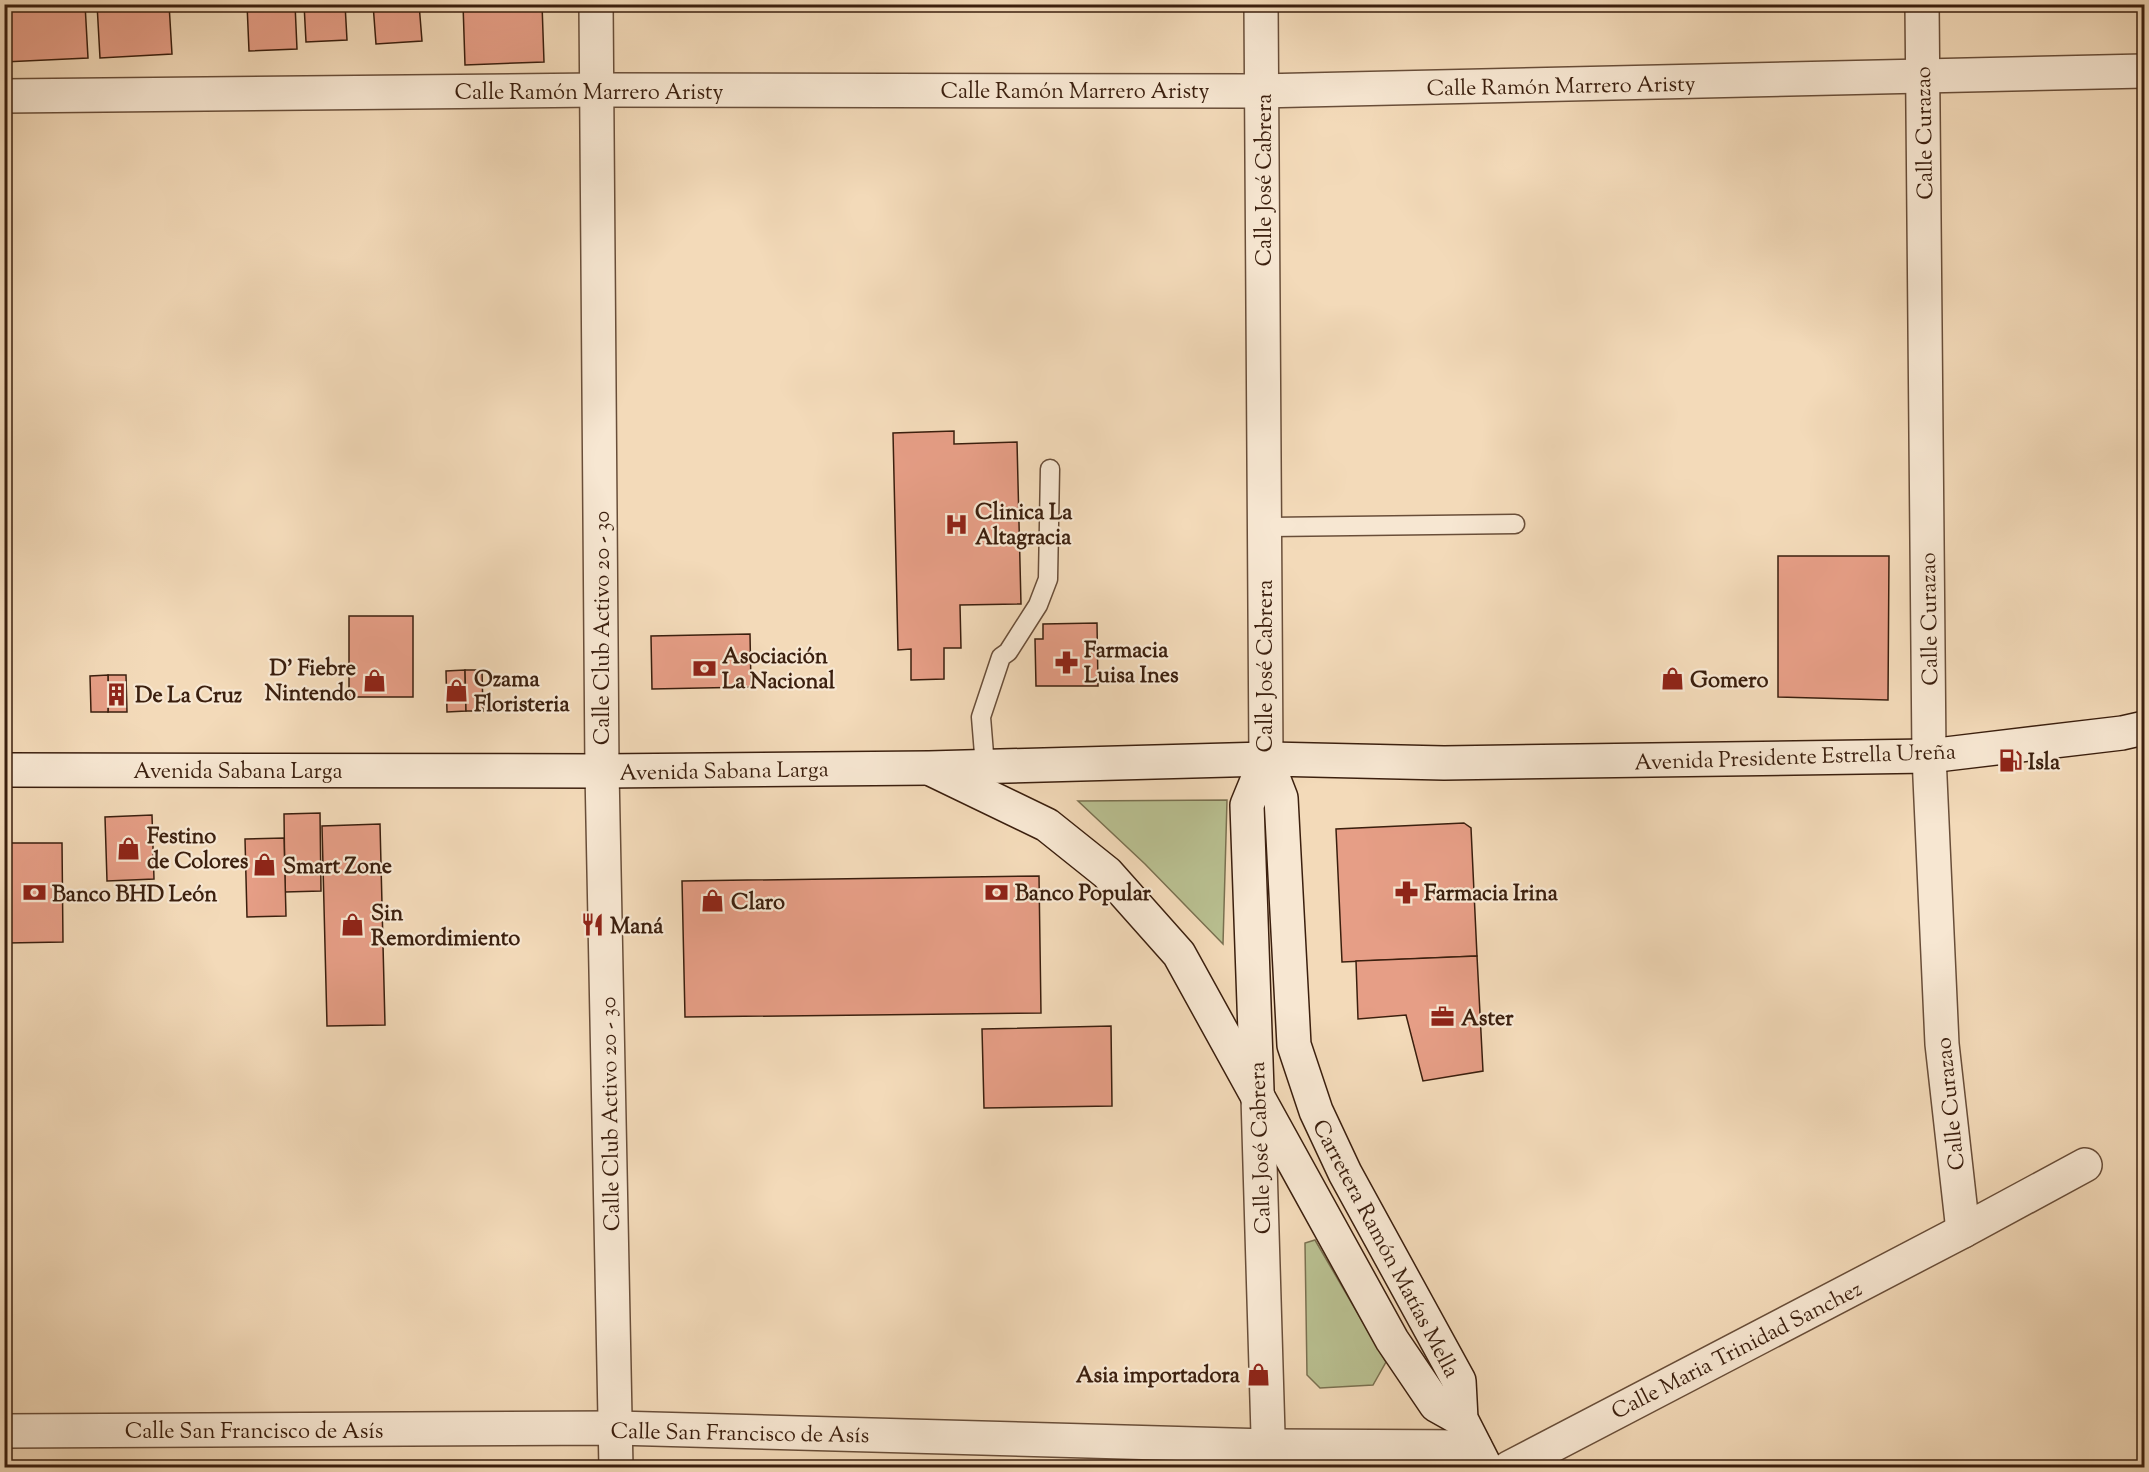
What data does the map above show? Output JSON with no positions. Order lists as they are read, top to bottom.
{
  "streets": {
    "street": [
      "Calle Ramón Marrero Aristy",
      "Calle Curazao",
      "Calle José Cabrera",
      "Calle Club Activo 20 - 30",
      "Avenida Presidente Estrella Ureña",
      "Avenida Sabana Larga",
      "Carretera Ramón Matías Mella",
      "Calle Maria Trinidad Sanchez",
      "Calle San Francisco de Asís"
    ]
  },
  "crossings": [
    ["Calle Ramón Marrero Aristy", "Calle Curazao"],
    ["Calle Ramón Marrero Aristy", "Calle José Cabrera"],
    ["Calle Ramón Marrero Aristy", "Calle Club Activo 20 - 30"],
    ["Calle Curazao", "Avenida Presidente Estrella Ureña"],
    ["Calle Curazao", "Calle Maria Trinidad Sanchez"],
    ["Calle José Cabrera", "Avenida Sabana Larga"],
    ["Calle José Cabrera", "Carretera Ramón Matías Mella"],
    ["Calle José Cabrera", "Calle San Francisco de Asís"],
    ["Calle Club Activo 20 - 30", "Avenida Sabana Larga"],
    ["Calle Club Activo 20 - 30", "Calle San Francisco de Asís"],
    ["Avenida Presidente Estrella Ureña", "Avenida Sabana Larga"],
    ["Avenida Sabana Larga", "Carretera Ramón Matías Mella"],
    ["Carretera Ramón Matías Mella", "Calle San Francisco de Asís"]
  ],
  "places": {
    "hospital": ["Clinica La Altagracia"],
    "pharmacy": ["Farmacia Luisa Ines", "Farmacia Irina"],
    "bank": ["Asociación La Nacional", "Banco Popular", "Banco BHD León"],
    "shop": [
      "Gomero",
      "D' Fiebre Nintendo",
      "Ozama Floristeria",
      "Festino de Colores",
      "Smart Zone",
      "Claro",
      "Sin Remordimiento",
      "Asia importadora"
    ],
    "building": ["De La Cruz"],
    "fuel station": ["Isla"],
    "restaurant": ["Maná"],
    "office": ["Aster"]
  }
}
